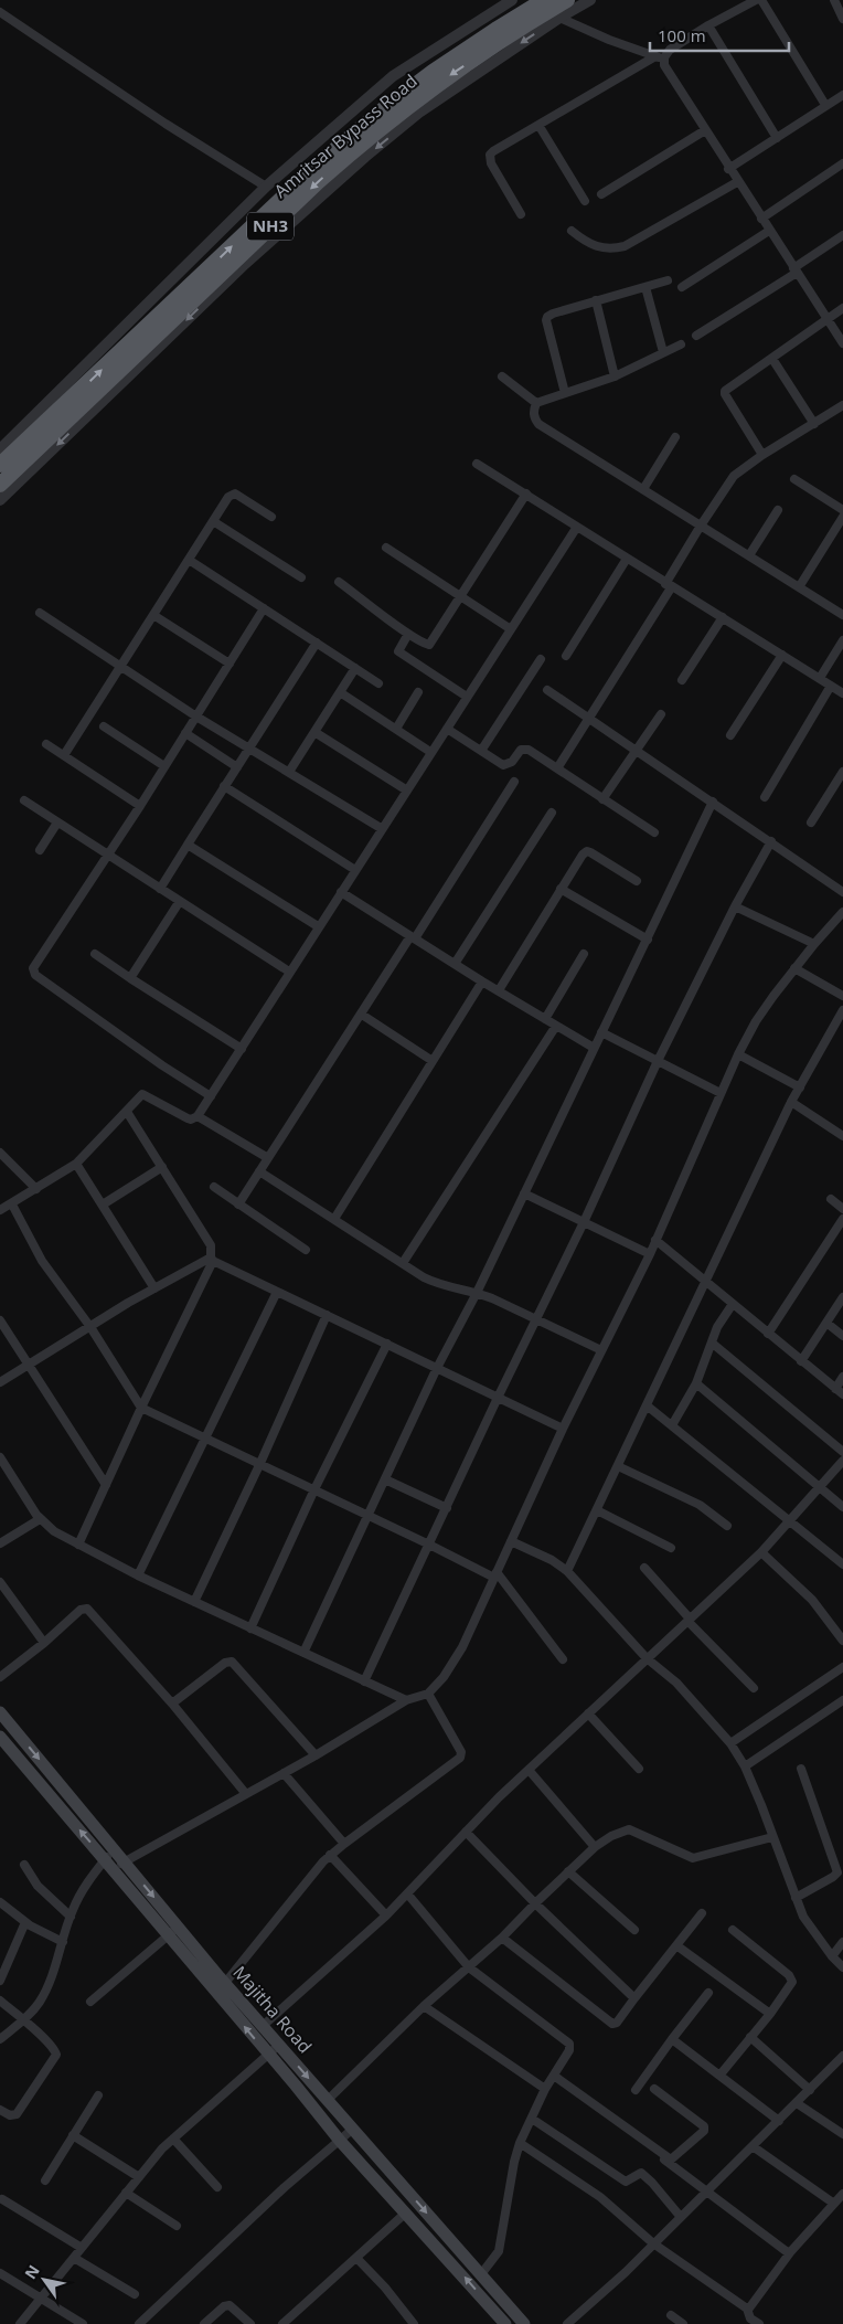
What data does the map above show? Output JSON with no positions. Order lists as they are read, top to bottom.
{
  "streets": {
    "highway": ["Amritsar Bypass Road", "NH3"],
    "main road": ["Majitha Road"]
  },
  "scale_bar": "100 m",
  "north": "top left"
}
